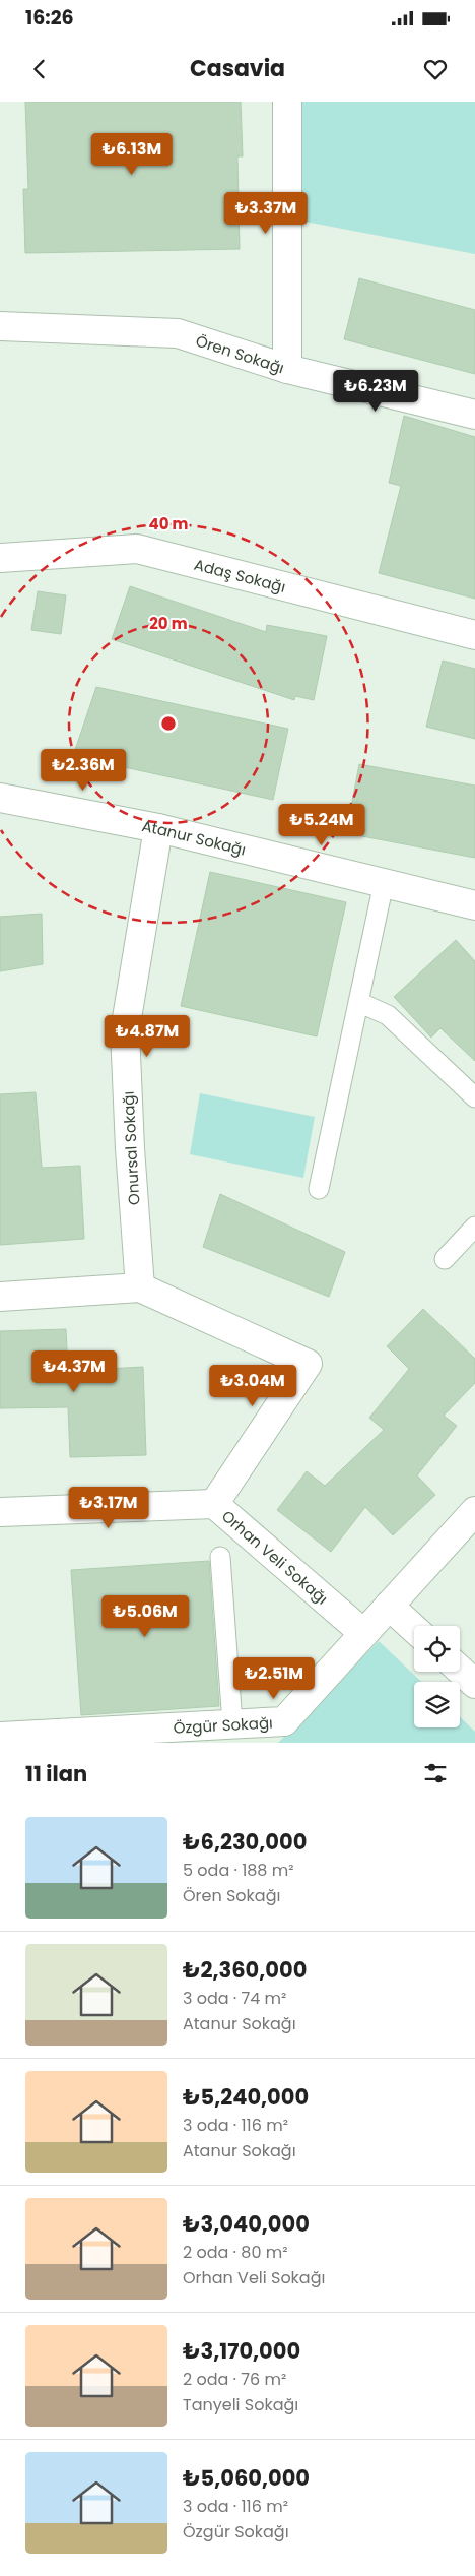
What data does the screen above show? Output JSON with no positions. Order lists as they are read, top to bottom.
{
  "streets": {
    "street": [
      "Ören Sokağı",
      "Adaş Sokağı",
      "Atanur Sokağı",
      "Onursal Sokağı",
      "Orhan Veli Sokağı",
      "Özgür Sokağı"
    ]
  },
  "crossings": [
    ["Atanur Sokağı", "Onursal Sokağı"],
    ["Onursal Sokağı", "Orhan Veli Sokağı"],
    ["Orhan Veli Sokağı", "Özgür Sokağı"]
  ],
  "page": {
    "status": "16:26",
    "header": "Casavia",
    "price": [
      "₺6.13M",
      "₺3.37M",
      "₺6.23M",
      "₺2.36M",
      "₺5.24M",
      "₺4.87M",
      "₺4.37M",
      "₺3.04M",
      "₺3.17M",
      "₺5.06M",
      "₺2.51M"
    ],
    "heading": "11 ilan",
    "list": [
      {
        "name": "₺6,230,000",
        "note": "5 oda · 188 m² · Ören Sokağı"
      },
      {
        "name": "₺2,360,000",
        "note": "3 oda · 74 m² · Atanur Sokağı"
      },
      {
        "name": "₺5,240,000",
        "note": "3 oda · 116 m² · Atanur Sokağı"
      },
      {
        "name": "₺3,040,000",
        "note": "2 oda · 80 m² · Orhan Veli Sokağı"
      },
      {
        "name": "₺3,170,000",
        "note": "2 oda · 76 m² · Tanyeli Sokağı"
      },
      {
        "name": "₺5,060,000",
        "note": "3 oda · 116 m² · Özgür Sokağı"
      }
    ]
  },
  "rings": ["40 m", "20 m"]
}
